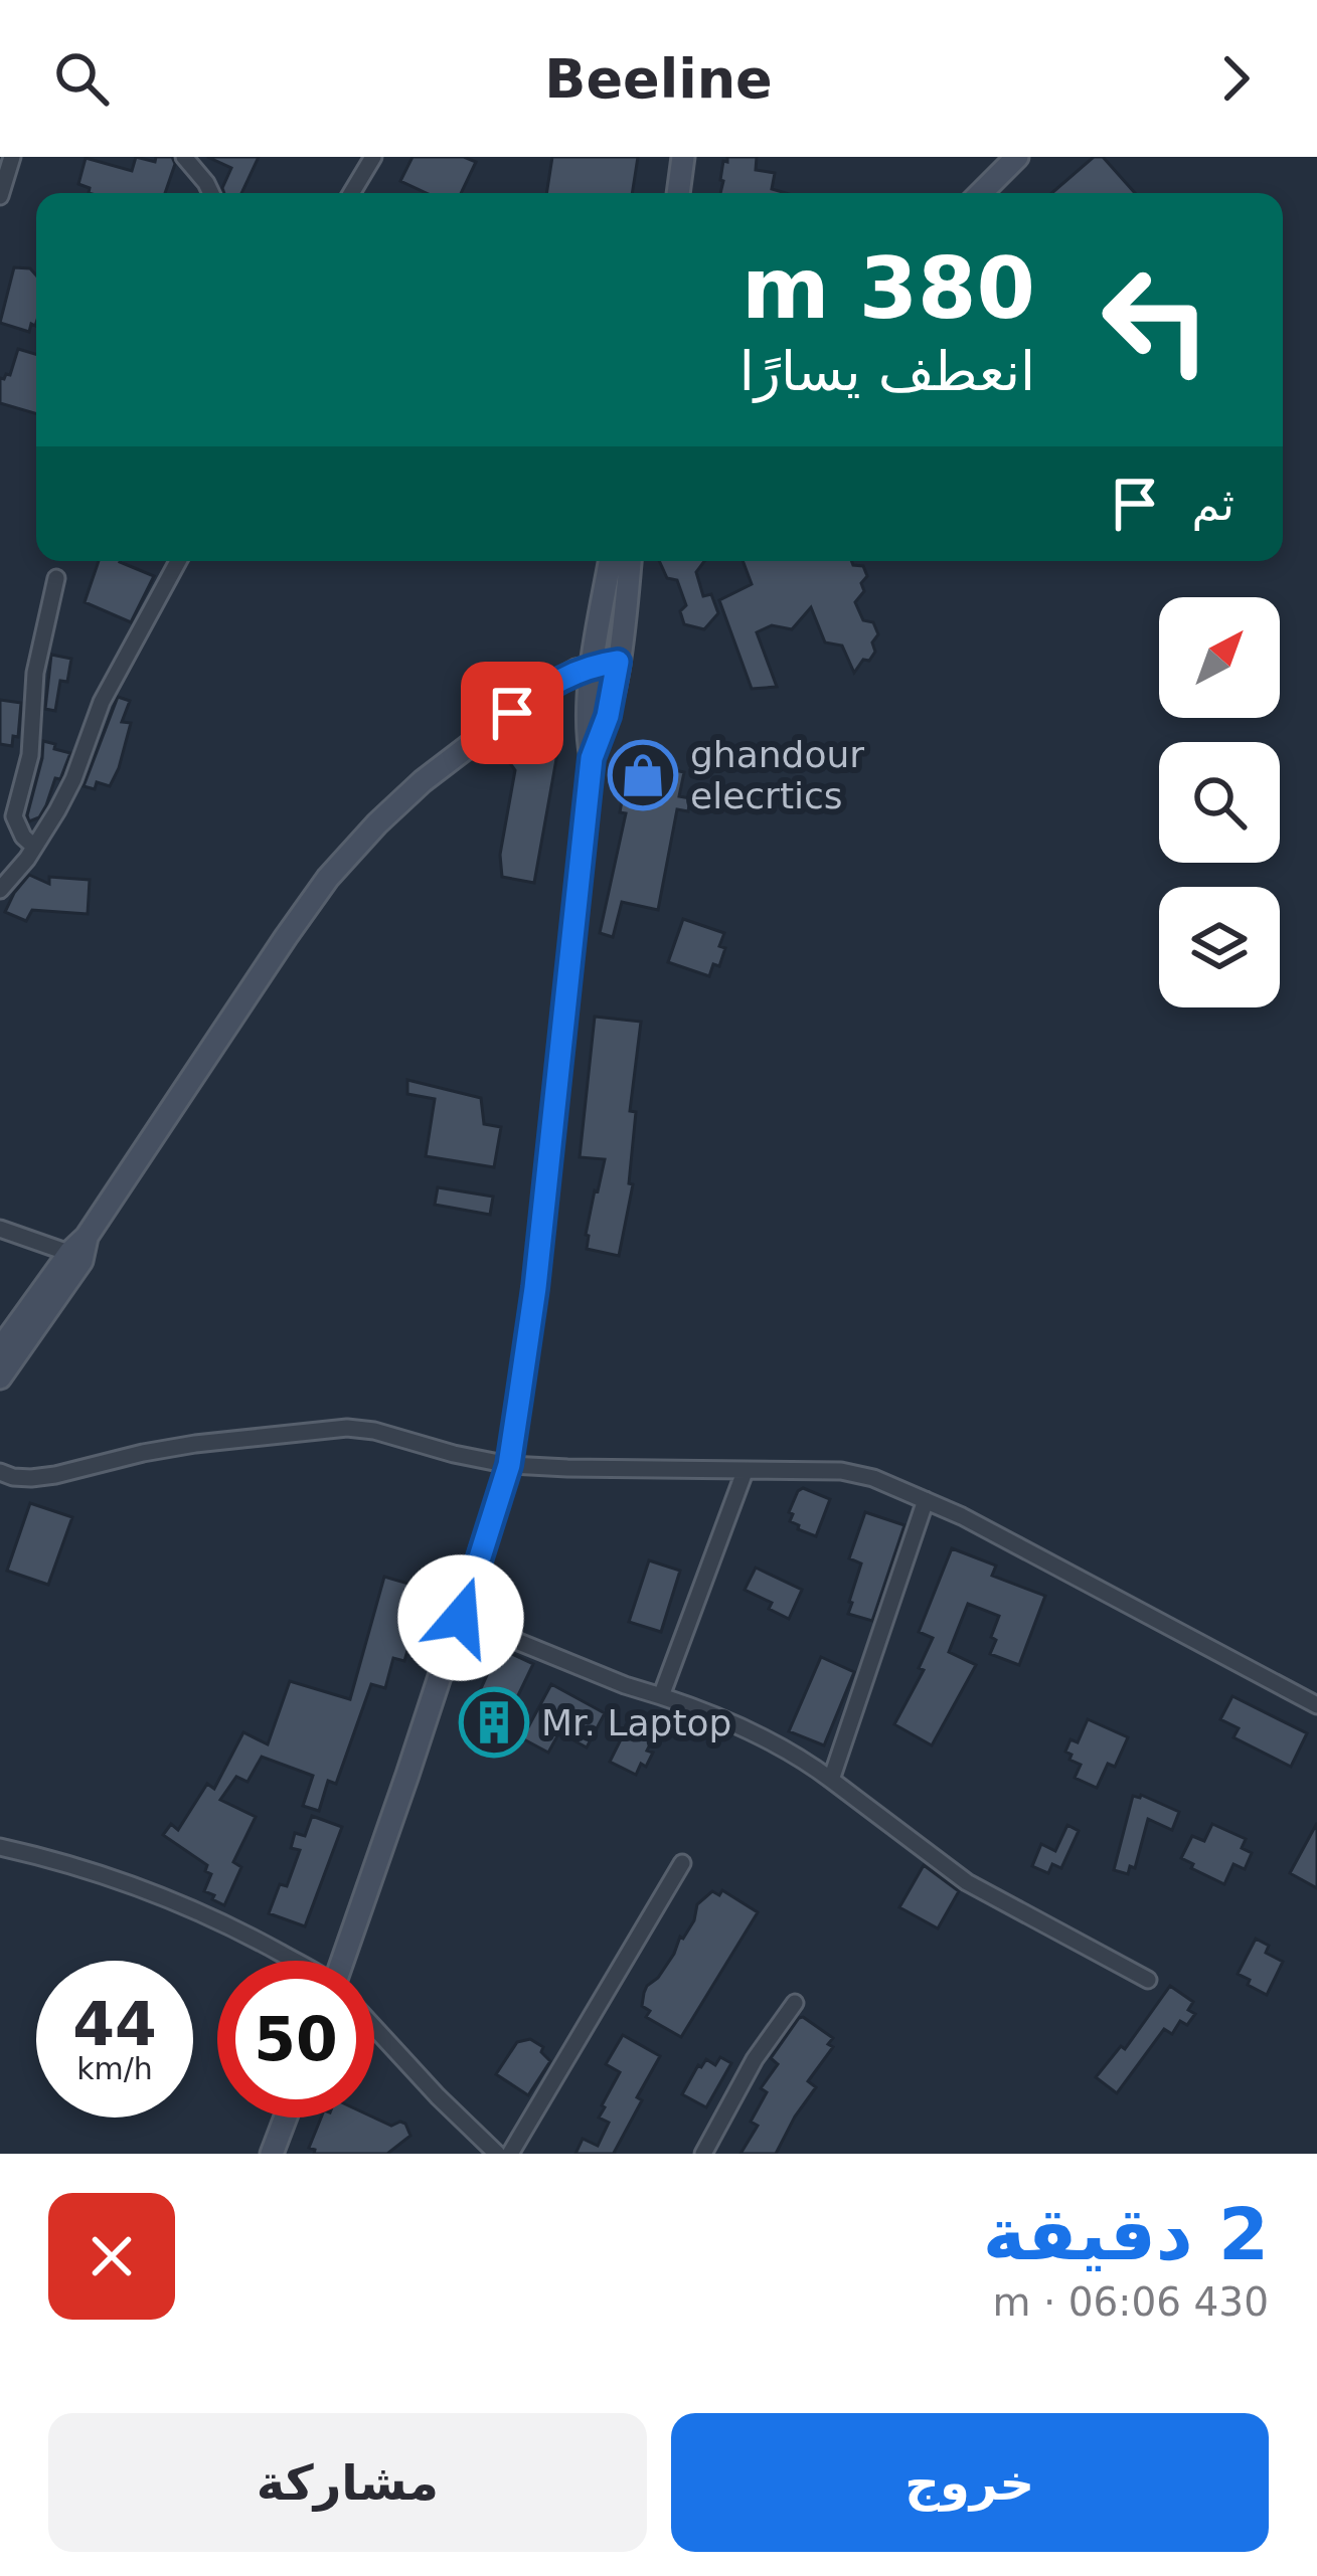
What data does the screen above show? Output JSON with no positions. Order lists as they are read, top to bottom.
{
  "places": {
    "shop": ["ghandour elecrtics"],
    "building": ["Mr. Laptop"]
  },
  "north": "top right",
  "page": {
    "header": "Beeline",
    "turn": ["380 m", "انعطف يسارًا"],
    "then": "ثم",
    "speed": "44 km/h",
    "limit": "50",
    "heading": ["2 دقيقة", "430 m · 06:06"],
    "buttons": ["خروج", "مشاركة"]
  }
}
